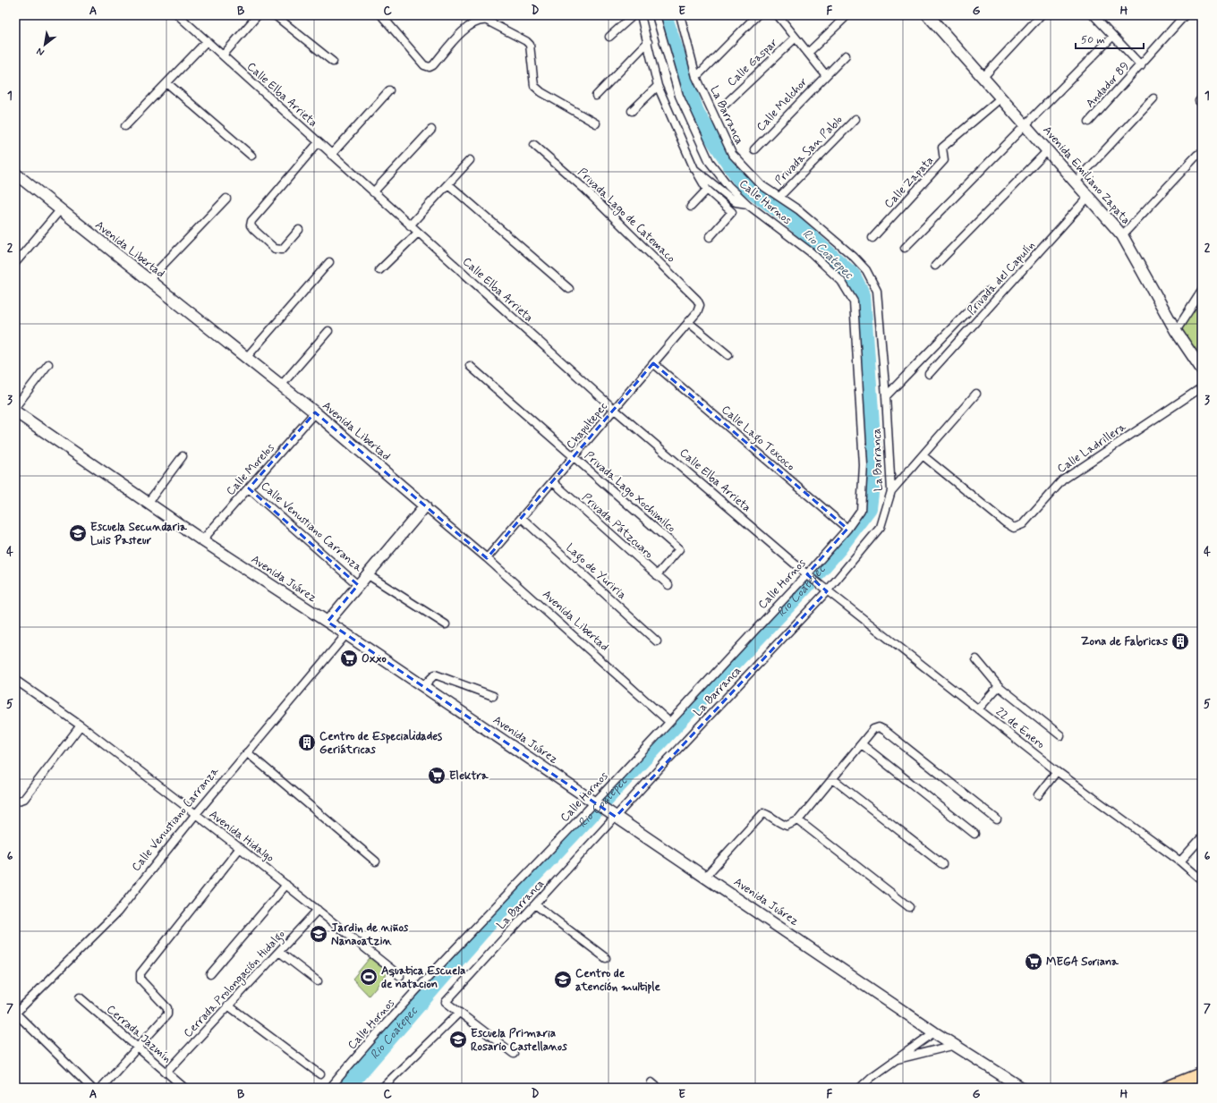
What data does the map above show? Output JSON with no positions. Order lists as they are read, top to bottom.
{
  "streets": {
    "street": [
      "Calle Gaspar",
      "Andador 89",
      "Calle Elba Arrieta",
      "Calle Melchor",
      "La Barranca",
      "Privada San Pablo",
      "Avenida Emiliano Zapata",
      "Calle Zapata",
      "Calle Hornos",
      "Privada Lago de Catemaco",
      "Avenida Libertad",
      "Privada del Capulín",
      "Chapultepec",
      "Calle Lago Texcoco",
      "Calle Ladrillera",
      "Calle Morelos",
      "Privada Lago Xochimilco",
      "Privada Pátzcuaro",
      "Calle Venustiano Carranza",
      "Lago de Yuriria",
      "Avenida Juárez",
      "22 de Enero",
      "Avenida Hidalgo",
      "Cerrada Prolongación Hidalgo",
      "Cerrada Jazmín"
    ]
  },
  "crossings": [
    ["Calle Elba Arrieta", "La Barranca"],
    ["Calle Elba Arrieta", "Calle Hornos"],
    ["Calle Elba Arrieta", "Chapultepec"],
    ["Calle Elba Arrieta", "22 de Enero"],
    ["La Barranca", "Privada San Pablo"],
    ["La Barranca", "Avenida Juárez"],
    ["La Barranca", "22 de Enero"],
    ["Avenida Emiliano Zapata", "Calle Zapata"],
    ["Avenida Emiliano Zapata", "Privada del Capulín"],
    ["Calle Hornos", "Avenida Libertad"],
    ["Calle Hornos", "Calle Lago Texcoco"],
    ["Calle Hornos", "Avenida Juárez"],
    ["Privada Lago de Catemaco", "Chapultepec"],
    ["Avenida Libertad", "Chapultepec"],
    ["Avenida Libertad", "Calle Morelos"],
    ["Avenida Libertad", "Calle Venustiano Carranza"],
    ["Chapultepec", "Calle Lago Texcoco"],
    ["Chapultepec", "Privada Lago Xochimilco"],
    ["Chapultepec", "Privada Pátzcuaro"],
    ["Chapultepec", "Lago de Yuriria"],
    ["Calle Morelos", "Calle Venustiano Carranza"],
    ["Calle Morelos", "Avenida Juárez"],
    ["Privada Lago Xochimilco", "Privada Pátzcuaro"],
    ["Calle Venustiano Carranza", "Avenida Juárez"],
    ["Calle Venustiano Carranza", "Avenida Hidalgo"],
    ["Avenida Hidalgo", "Cerrada Prolongación Hidalgo"],
    ["Cerrada Prolongación Hidalgo", "Cerrada Jazmín"]
  ],
  "water": ["Rio Coatepec"],
  "places": {
    "school or university": [
      "Escuela Secundaria Luis Pasteur",
      "Jardin de niños Nanaoatzin",
      "Centro de atención multiple",
      "Escuela Primaria Rosario Castellanos"
    ],
    "building": ["Zona de Fabricas", "Centro de Especialidades Geriátricas"],
    "supermarket": ["Oxxo", "Elektra", "MEGA Soriana"],
    "sports": ["Aquatica Escuela de natacion"]
  },
  "scale_bar": "50 m",
  "north": "bottom left",
  "grid": {
    "columns": [
      "A",
      "B",
      "C",
      "D",
      "E",
      "F",
      "G",
      "H"
    ],
    "rows": [
      "1",
      "2",
      "3",
      "4",
      "5",
      "6",
      "7"
    ]
  }
}
